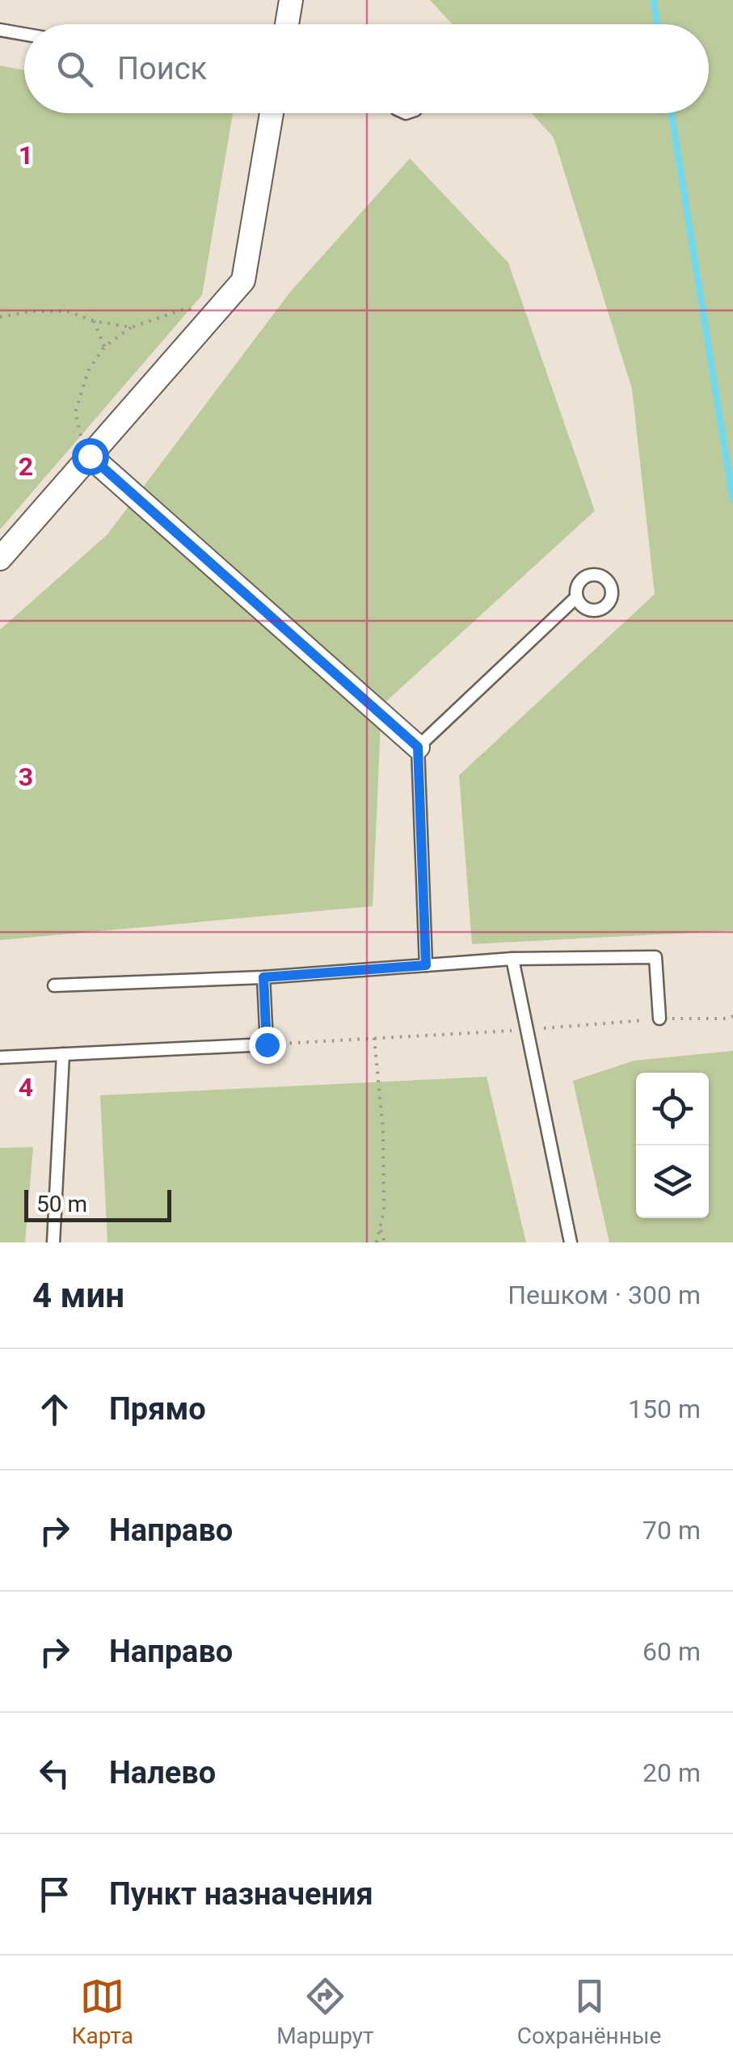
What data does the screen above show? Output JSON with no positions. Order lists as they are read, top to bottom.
{
  "scale_bar": "50 m",
  "page": {
    "search": "Поиск",
    "scale": "50 m",
    "heading": ["4 мин", "Пешком · 300 m"],
    "list": [
      ["Прямо", "150 m"],
      ["Направо", "70 m"],
      ["Направо", "60 m"],
      ["Налево", "20 m"],
      "Пункт назначения"
    ],
    "nav": ["Карта", "Маршрут", "Сохранённые"]
  },
  "grid": {
    "rows": [
      "1",
      "2",
      "3",
      "4"
    ]
  }
}
